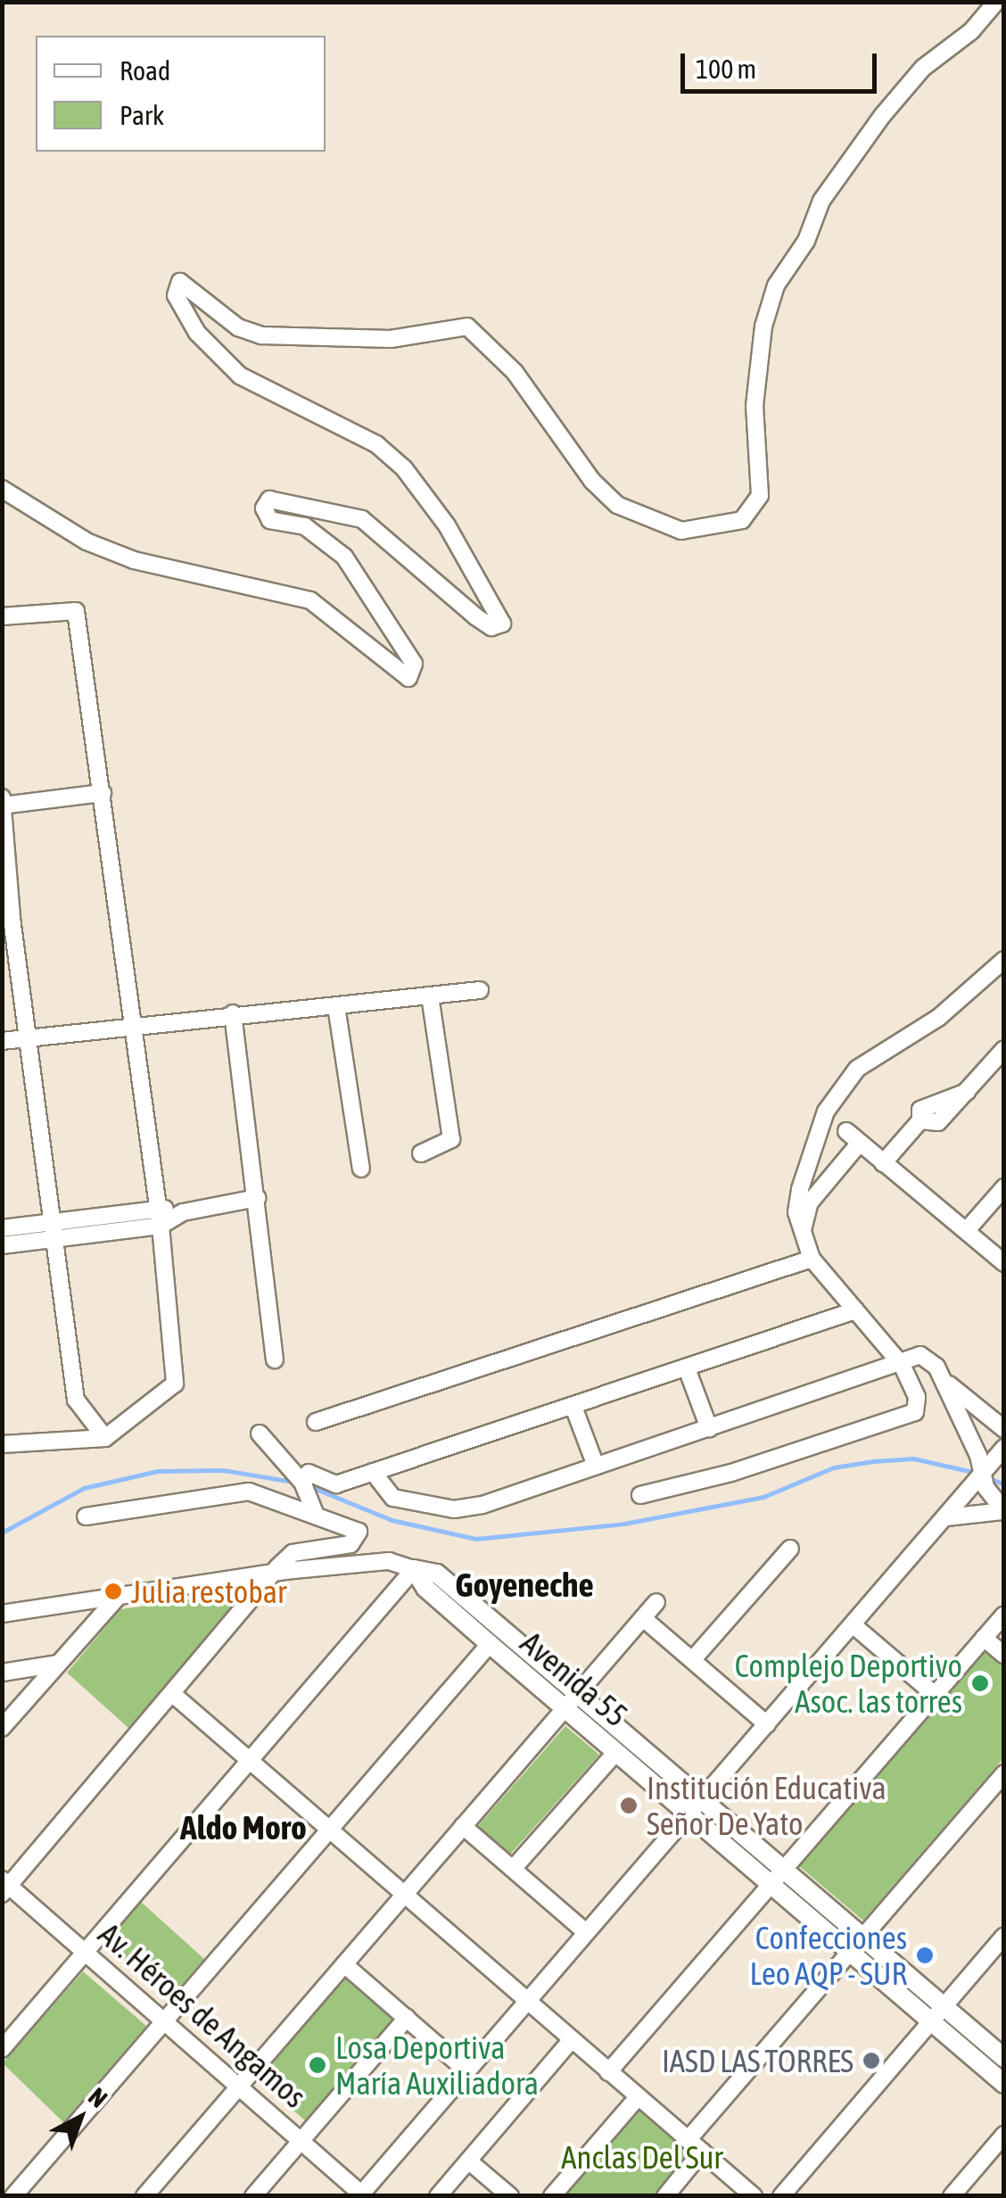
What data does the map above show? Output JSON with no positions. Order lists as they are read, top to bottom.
{
  "streets": {
    "street": ["Avenida 55", "Av. Héroes de Angamos"]
  },
  "districts": ["Goyeneche", "Aldo Moro"],
  "parks": ["Anclas Del Sur"],
  "places": [
    "Julia restobar",
    "Complejo Deportivo Asoc. las torres",
    "Institución Educativa Señor De Yato",
    "Confecciones Leo AQP - SUR",
    "IASD LAS TORRES",
    "Losa Deportiva María Auxiliadora"
  ],
  "legend": ["Road", "Park"],
  "scale_bar": "100 m",
  "north": "top right"
}
